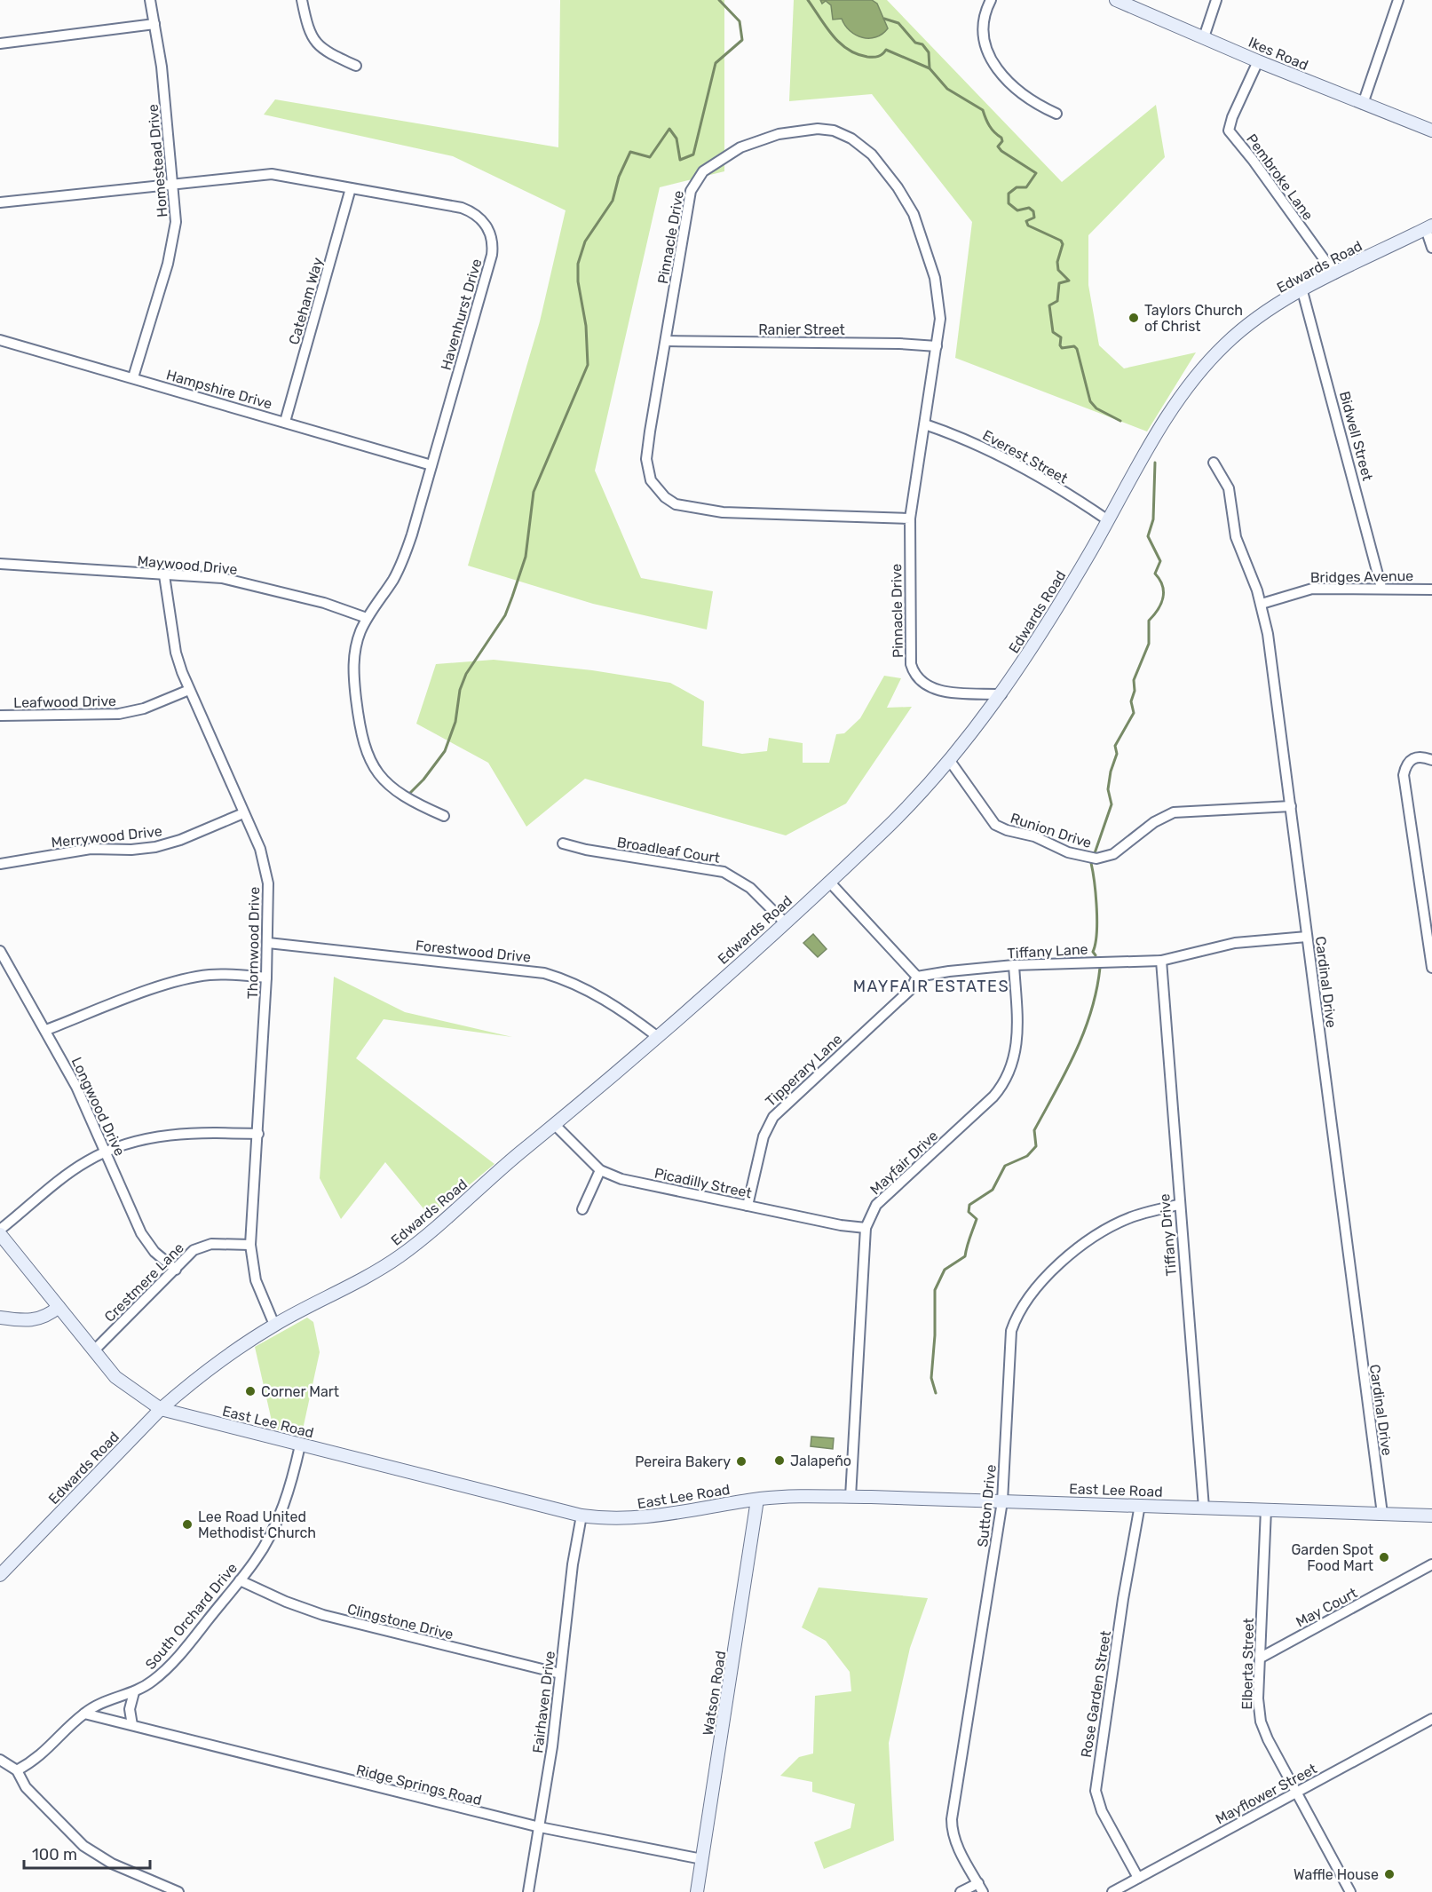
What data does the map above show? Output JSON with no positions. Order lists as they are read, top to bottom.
{
  "streets": {
    "street": [
      "Ikes Road",
      "Homestead Drive",
      "Pembroke Lane",
      "Pinnacle Drive",
      "Edwards Road",
      "Cateham Way",
      "Havenhurst Drive",
      "Ranier Street",
      "Hampshire Drive",
      "Bidwell Street",
      "Everest Street",
      "Maywood Drive",
      "Bridges Avenue",
      "Leafwood Drive",
      "Runion Drive",
      "Merrywood Drive",
      "Broadleaf Court",
      "Thornwood Drive",
      "Forestwood Drive",
      "Tiffany Lane",
      "Cardinal Drive",
      "Tipperary Lane",
      "Longwood Drive",
      "Mayfair Drive",
      "Picadilly Street",
      "Tiffany Drive",
      "Crestmere Lane",
      "East Lee Road",
      "Sutton Drive",
      "May Court",
      "South Orchard Drive",
      "Clingstone Drive",
      "Elberta Street",
      "Watson Road",
      "Rose Garden Street",
      "Fairhaven Drive",
      "Ridge Springs Road",
      "Mayflower Street"
    ]
  },
  "crossings": [
    ["Ikes Road", "Pembroke Lane"],
    ["Homestead Drive", "Havenhurst Drive"],
    ["Homestead Drive", "Hampshire Drive"],
    ["Pembroke Lane", "Edwards Road"],
    ["Pinnacle Drive", "Edwards Road"],
    ["Pinnacle Drive", "Ranier Street"],
    ["Pinnacle Drive", "Everest Street"],
    ["Edwards Road", "Bidwell Street"],
    ["Edwards Road", "Everest Street"],
    ["Edwards Road", "Runion Drive"],
    ["Edwards Road", "Broadleaf Court"],
    ["Edwards Road", "Thornwood Drive"],
    ["Edwards Road", "Forestwood Drive"],
    ["Edwards Road", "Picadilly Street"],
    ["Edwards Road", "East Lee Road"],
    ["Cateham Way", "Havenhurst Drive"],
    ["Cateham Way", "Hampshire Drive"],
    ["Havenhurst Drive", "Hampshire Drive"],
    ["Havenhurst Drive", "Maywood Drive"],
    ["Bidwell Street", "Bridges Avenue"],
    ["Maywood Drive", "Thornwood Drive"],
    ["Bridges Avenue", "Cardinal Drive"],
    ["Leafwood Drive", "Thornwood Drive"],
    ["Runion Drive", "Cardinal Drive"],
    ["Merrywood Drive", "Thornwood Drive"],
    ["Thornwood Drive", "Forestwood Drive"],
    ["Thornwood Drive", "Crestmere Lane"],
    ["Tiffany Lane", "Cardinal Drive"],
    ["Tiffany Lane", "Tipperary Lane"],
    ["Tiffany Lane", "Mayfair Drive"],
    ["Tiffany Lane", "Tiffany Drive"],
    ["Cardinal Drive", "East Lee Road"],
    ["Tipperary Lane", "Picadilly Street"],
    ["Longwood Drive", "Crestmere Lane"],
    ["Mayfair Drive", "Picadilly Street"],
    ["Mayfair Drive", "East Lee Road"],
    ["Tiffany Drive", "East Lee Road"],
    ["Tiffany Drive", "Sutton Drive"],
    ["Crestmere Lane", "East Lee Road"],
    ["East Lee Road", "Sutton Drive"],
    ["East Lee Road", "South Orchard Drive"],
    ["East Lee Road", "Elberta Street"],
    ["East Lee Road", "Watson Road"],
    ["East Lee Road", "Rose Garden Street"],
    ["East Lee Road", "Fairhaven Drive"],
    ["May Court", "Elberta Street"],
    ["South Orchard Drive", "Clingstone Drive"],
    ["South Orchard Drive", "Ridge Springs Road"],
    ["Clingstone Drive", "Fairhaven Drive"],
    ["Elberta Street", "Mayflower Street"],
    ["Watson Road", "Ridge Springs Road"],
    ["Rose Garden Street", "Mayflower Street"],
    ["Fairhaven Drive", "Ridge Springs Road"]
  ],
  "districts": ["MAYFAIR ESTATES"],
  "places": [
    "Taylors Church of Christ",
    "Corner Mart",
    "Jalapeño",
    "Pereira Bakery",
    "Lee Road United Methodist Church",
    "Garden Spot Food Mart",
    "Waffle House"
  ],
  "scale_bar": "100 m"
}
